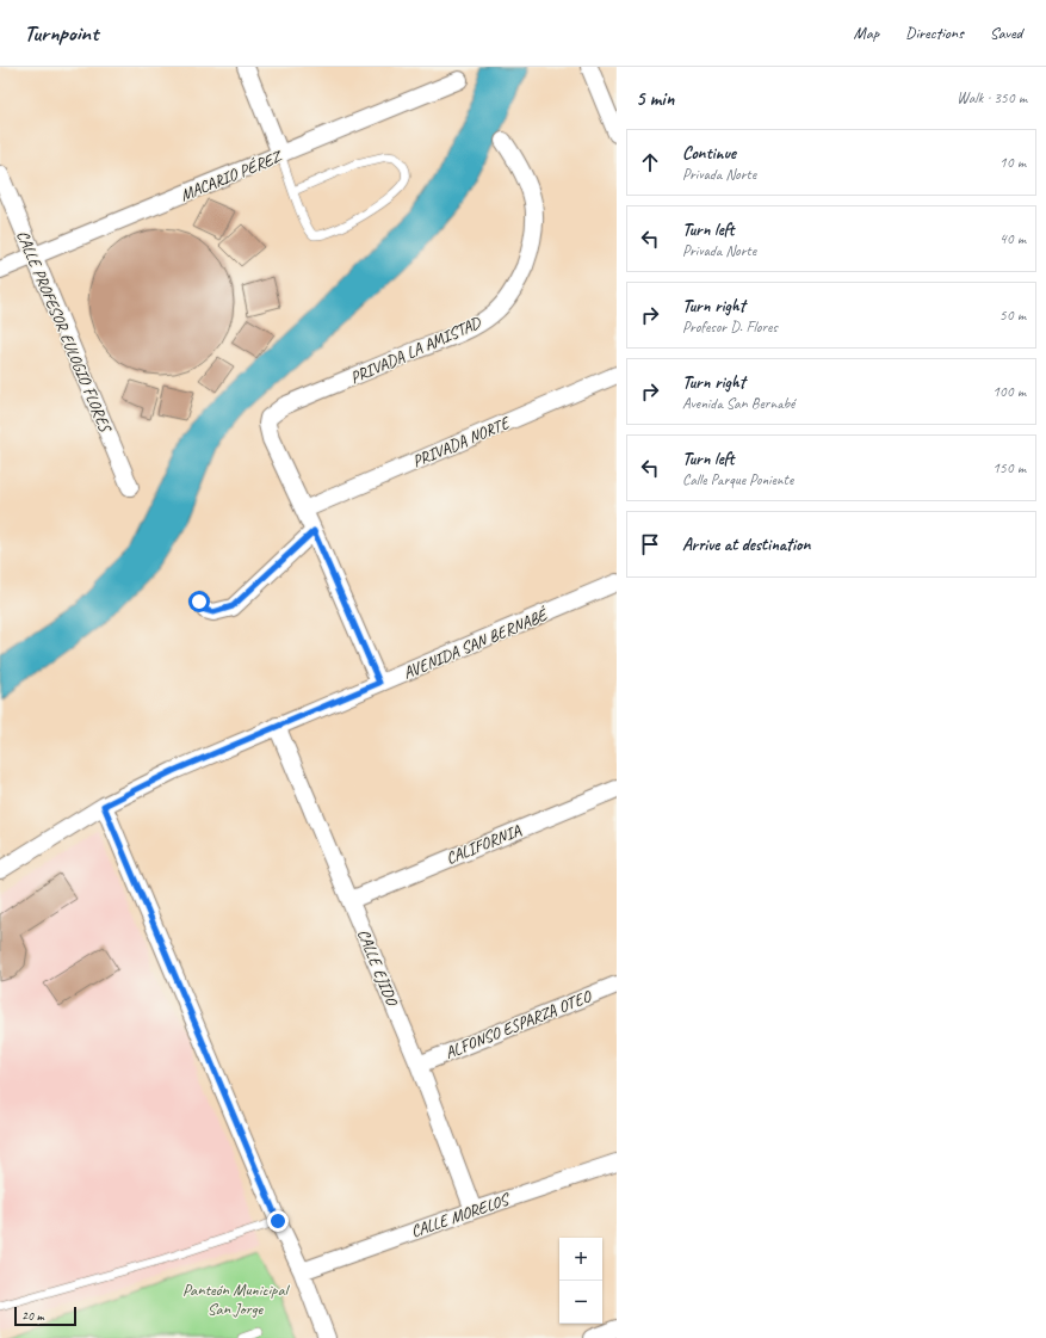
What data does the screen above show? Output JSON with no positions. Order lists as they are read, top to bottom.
{
  "streets": {
    "street": [
      "MACARIO PÉREZ",
      "CALLE PROFESOR EULOGIO FLORES",
      "PRIVADA LA AMISTAD",
      "PRIVADA NORTE",
      "AVENIDA SAN BERNABÉ",
      "CALIFORNIA",
      "CALLE EJIDO",
      "ALFONSO ESPARZA OTEO",
      "CALLE MORELOS"
    ]
  },
  "crossings": [
    ["MACARIO PÉREZ", "CALLE PROFESOR EULOGIO FLORES"],
    ["PRIVADA LA AMISTAD", "PRIVADA NORTE"],
    ["AVENIDA SAN BERNABÉ", "CALLE EJIDO"],
    ["CALIFORNIA", "CALLE EJIDO"],
    ["CALLE EJIDO", "ALFONSO ESPARZA OTEO"],
    ["CALLE EJIDO", "CALLE MORELOS"]
  ],
  "parks": ["Panteón Municipal San Jorge"],
  "scale_bar": "20 m",
  "page": {
    "header": "Turnpoint",
    "nav": ["Map", "Directions", "Saved"],
    "heading": ["5 min", "Walk · 350 m"],
    "list": [
      ["Continue", "Privada Norte", "10 m"],
      ["Turn left", "Privada Norte", "40 m"],
      ["Turn right", "Profesor D. Flores", "50 m"],
      ["Turn right", "Avenida San Bernabé", "100 m"],
      ["Turn left", "Calle Parque Poniente", "150 m"],
      "Arrive at destination"
    ],
    "map_buttons": ["+", "−"],
    "scale": "20 m"
  }
}
